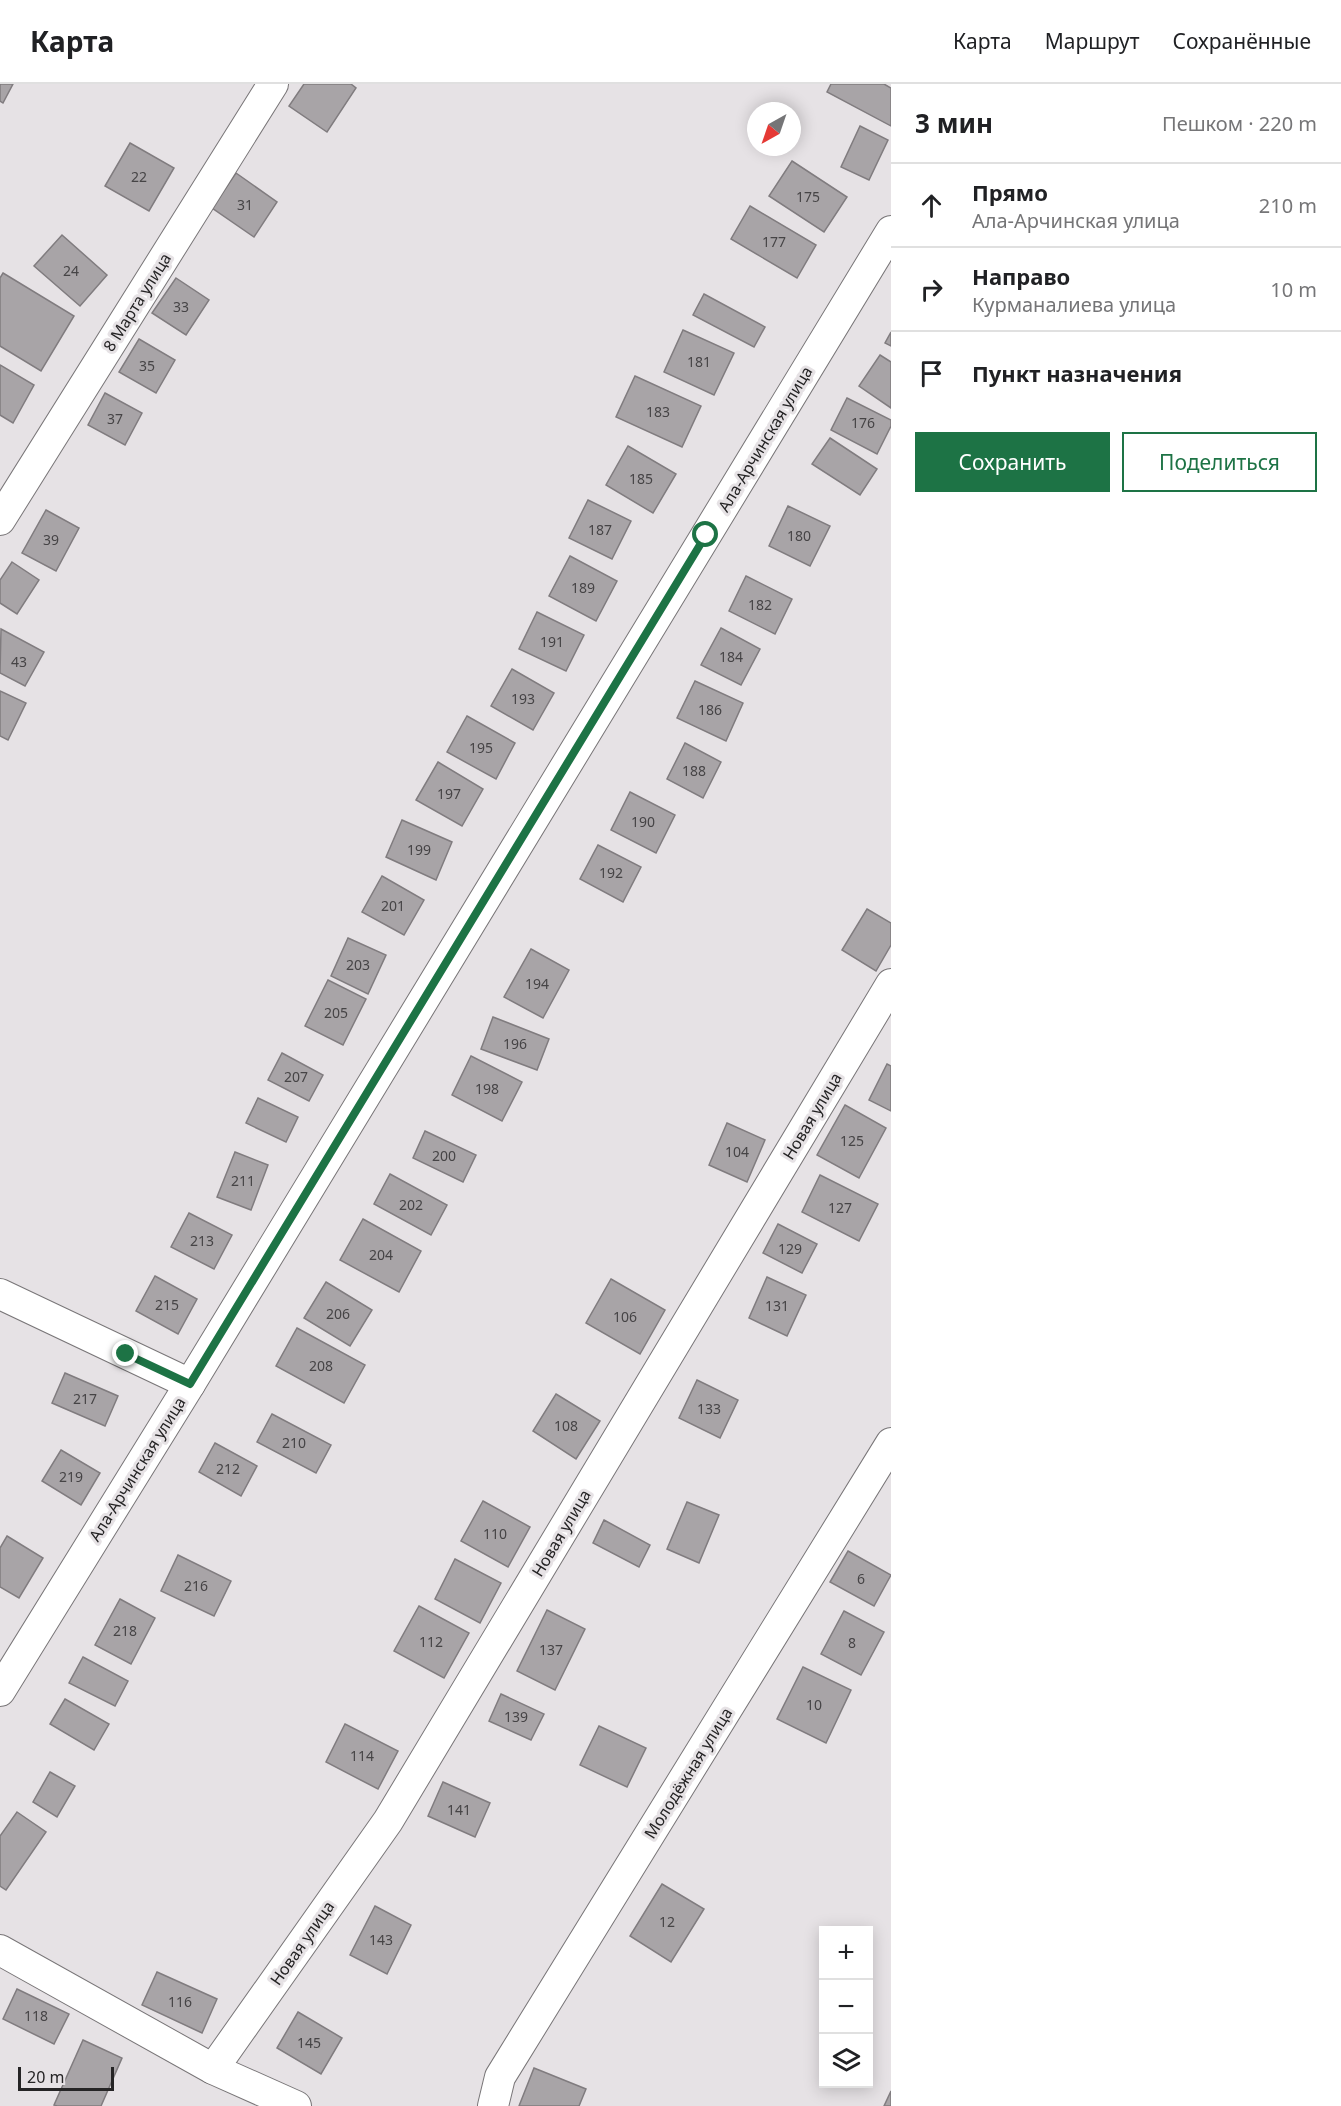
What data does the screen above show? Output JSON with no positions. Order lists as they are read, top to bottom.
{
  "streets": {
    "street": [
      "8 Марта улица",
      "Ала-Арчинская улица",
      "Новая улица",
      "Молодёжная улица"
    ]
  },
  "house_numbers": [
    "22",
    "175",
    "31",
    "177",
    "24",
    "33",
    "181",
    "35",
    "183",
    "37",
    "176",
    "185",
    "187",
    "180",
    "39",
    "189",
    "182",
    "191",
    "184",
    "43",
    "193",
    "186",
    "195",
    "188",
    "197",
    "190",
    "199",
    "192",
    "201",
    "203",
    "194",
    "205",
    "196",
    "207",
    "198",
    "125",
    "104",
    "200",
    "211",
    "202",
    "127",
    "213",
    "129",
    "204",
    "215",
    "131",
    "206",
    "106",
    "208",
    "217",
    "133",
    "108",
    "210",
    "212",
    "219",
    "110",
    "6",
    "216",
    "218",
    "112",
    "8",
    "137",
    "10",
    "139",
    "114",
    "141",
    "12",
    "143",
    "116",
    "118",
    "145"
  ],
  "scale_bar": "20 m",
  "north": "bottom left",
  "page": {
    "header": "Карта",
    "nav": ["Карта", "Маршрут", "Сохранённые"],
    "heading": ["3 мин", "Пешком · 220 m"],
    "list": [
      ["Прямо", "Ала-Арчинская улица", "210 m"],
      ["Направо", "Курманалиева улица", "10 m"],
      "Пункт назначения"
    ],
    "buttons": ["Сохранить", "Поделиться"],
    "map_buttons": ["+", "−"],
    "scale": "20 m"
  }
}
